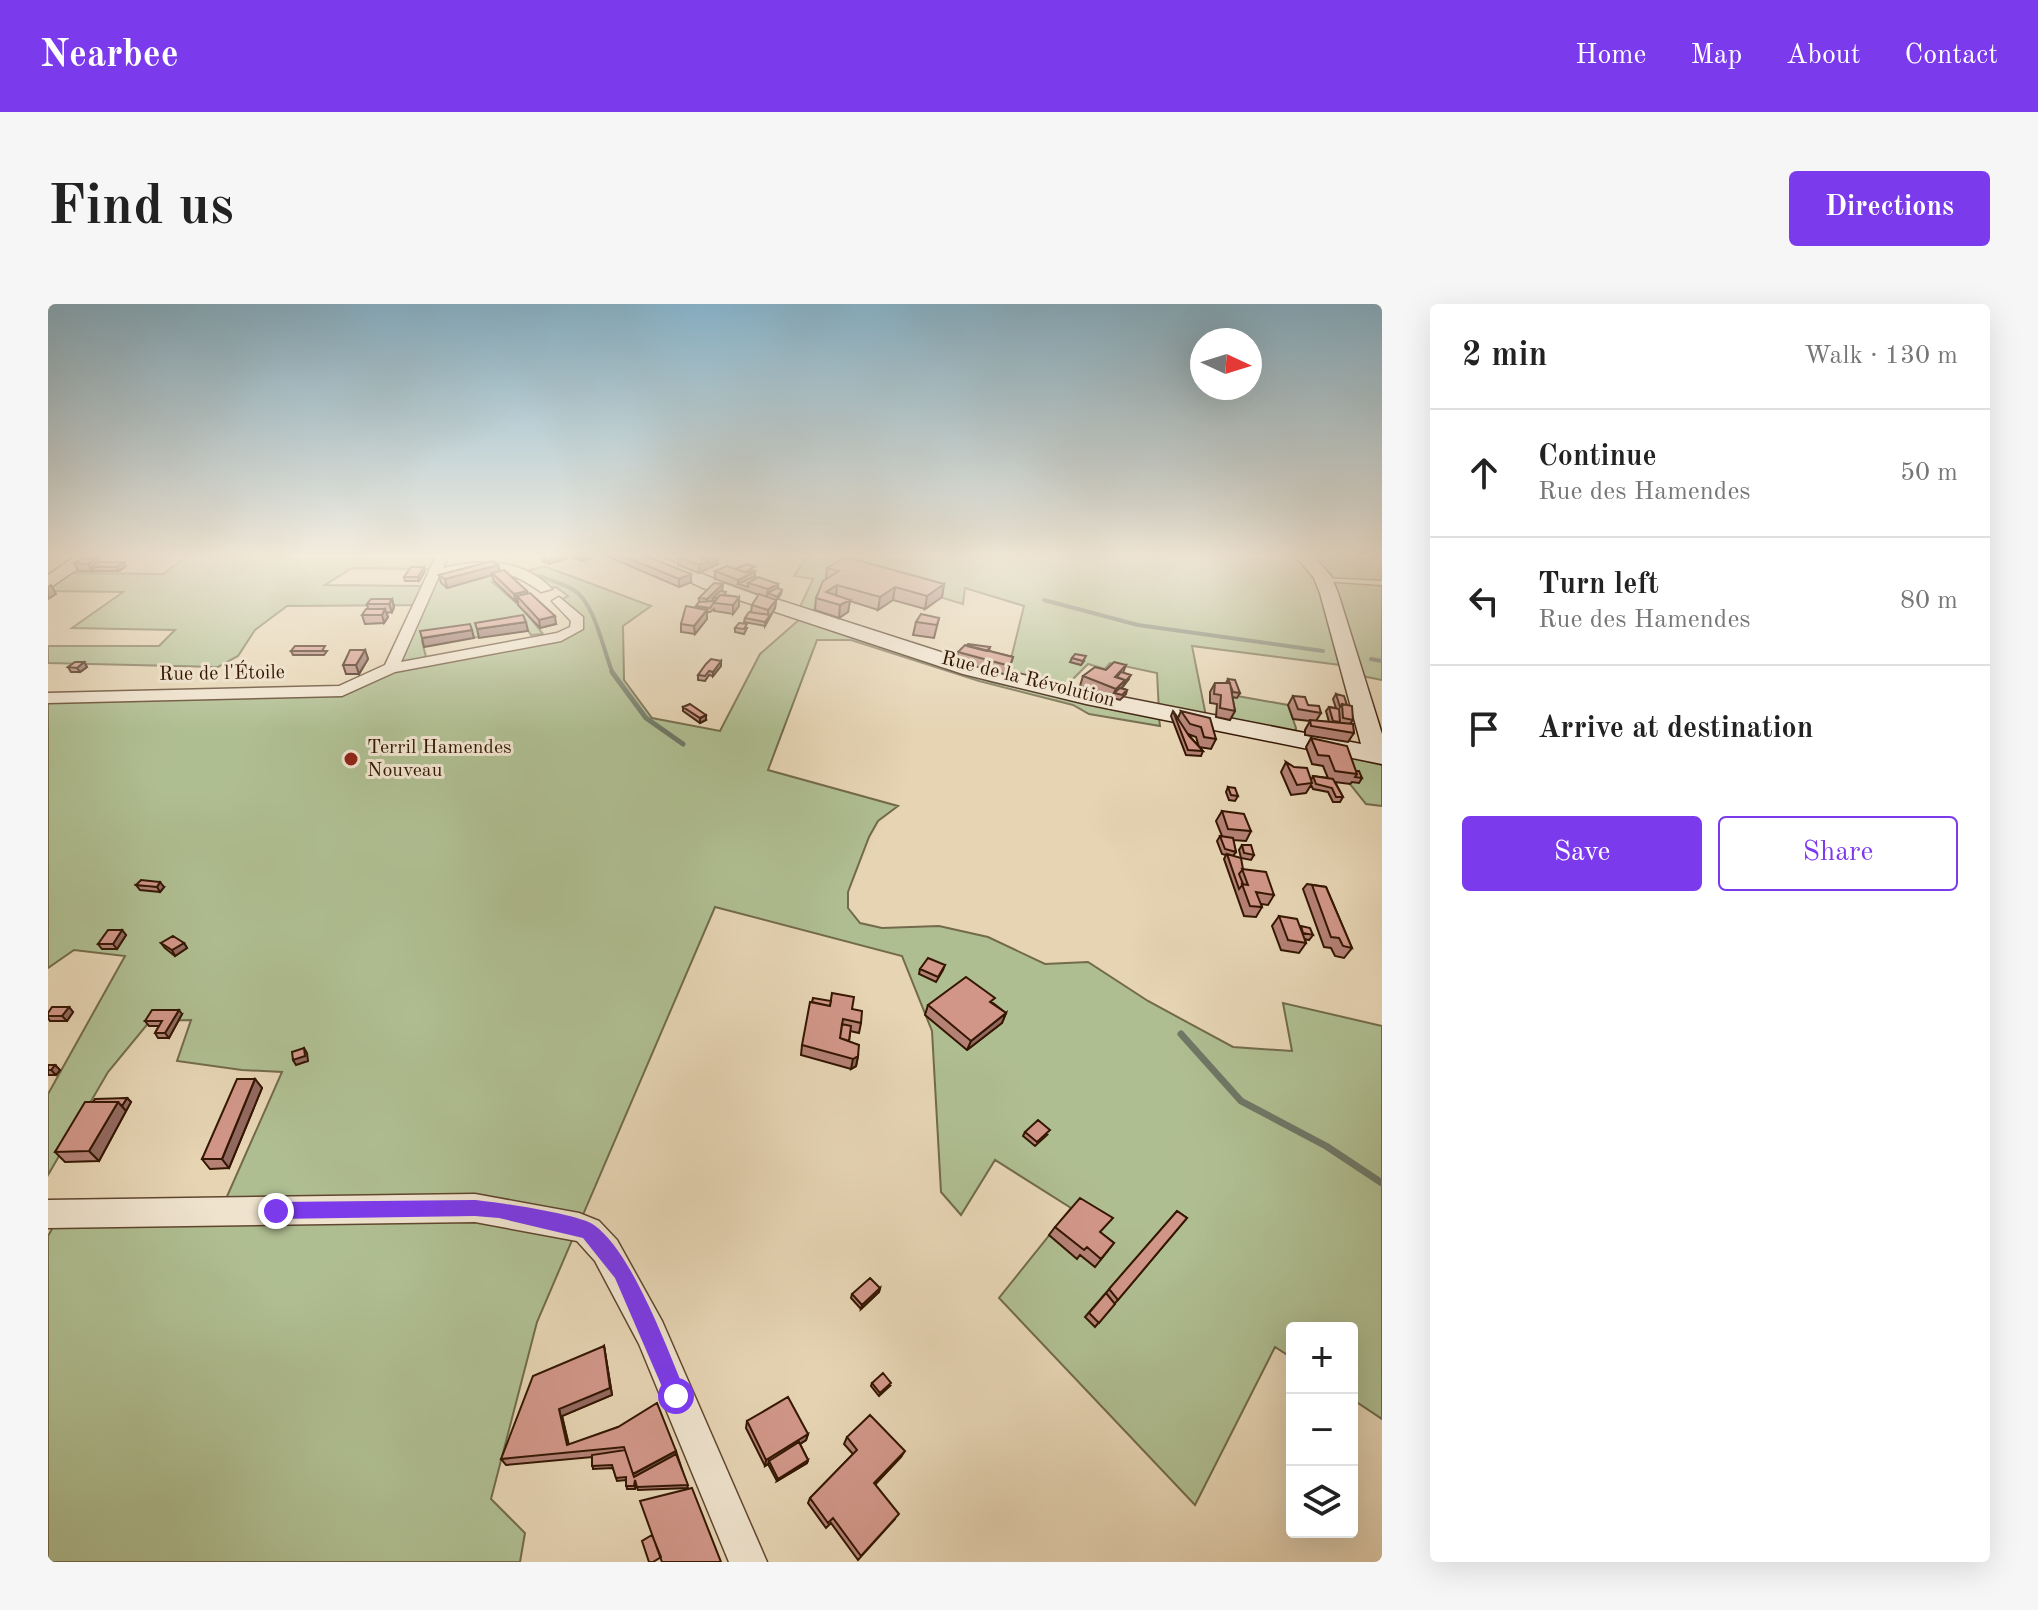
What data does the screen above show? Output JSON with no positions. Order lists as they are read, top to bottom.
{
  "streets": {
    "street": ["Rue de l'Étoile", "Rue de la Révolution"]
  },
  "places": ["Terril Hamendes Nouveau"],
  "north": "right",
  "page": {
    "header": "Nearbee",
    "nav": [
      "Home",
      "Map",
      "About",
      "Contact"
    ],
    "buttons": [
      "Directions",
      ["Save", "Share"]
    ],
    "title": "Find us",
    "heading": ["2 min", "Walk · 130 m"],
    "list": [
      ["Continue", "Rue des Hamendes", "50 m"],
      ["Turn left", "Rue des Hamendes", "80 m"],
      "Arrive at destination"
    ],
    "map_buttons": ["+", "−"]
  }
}
